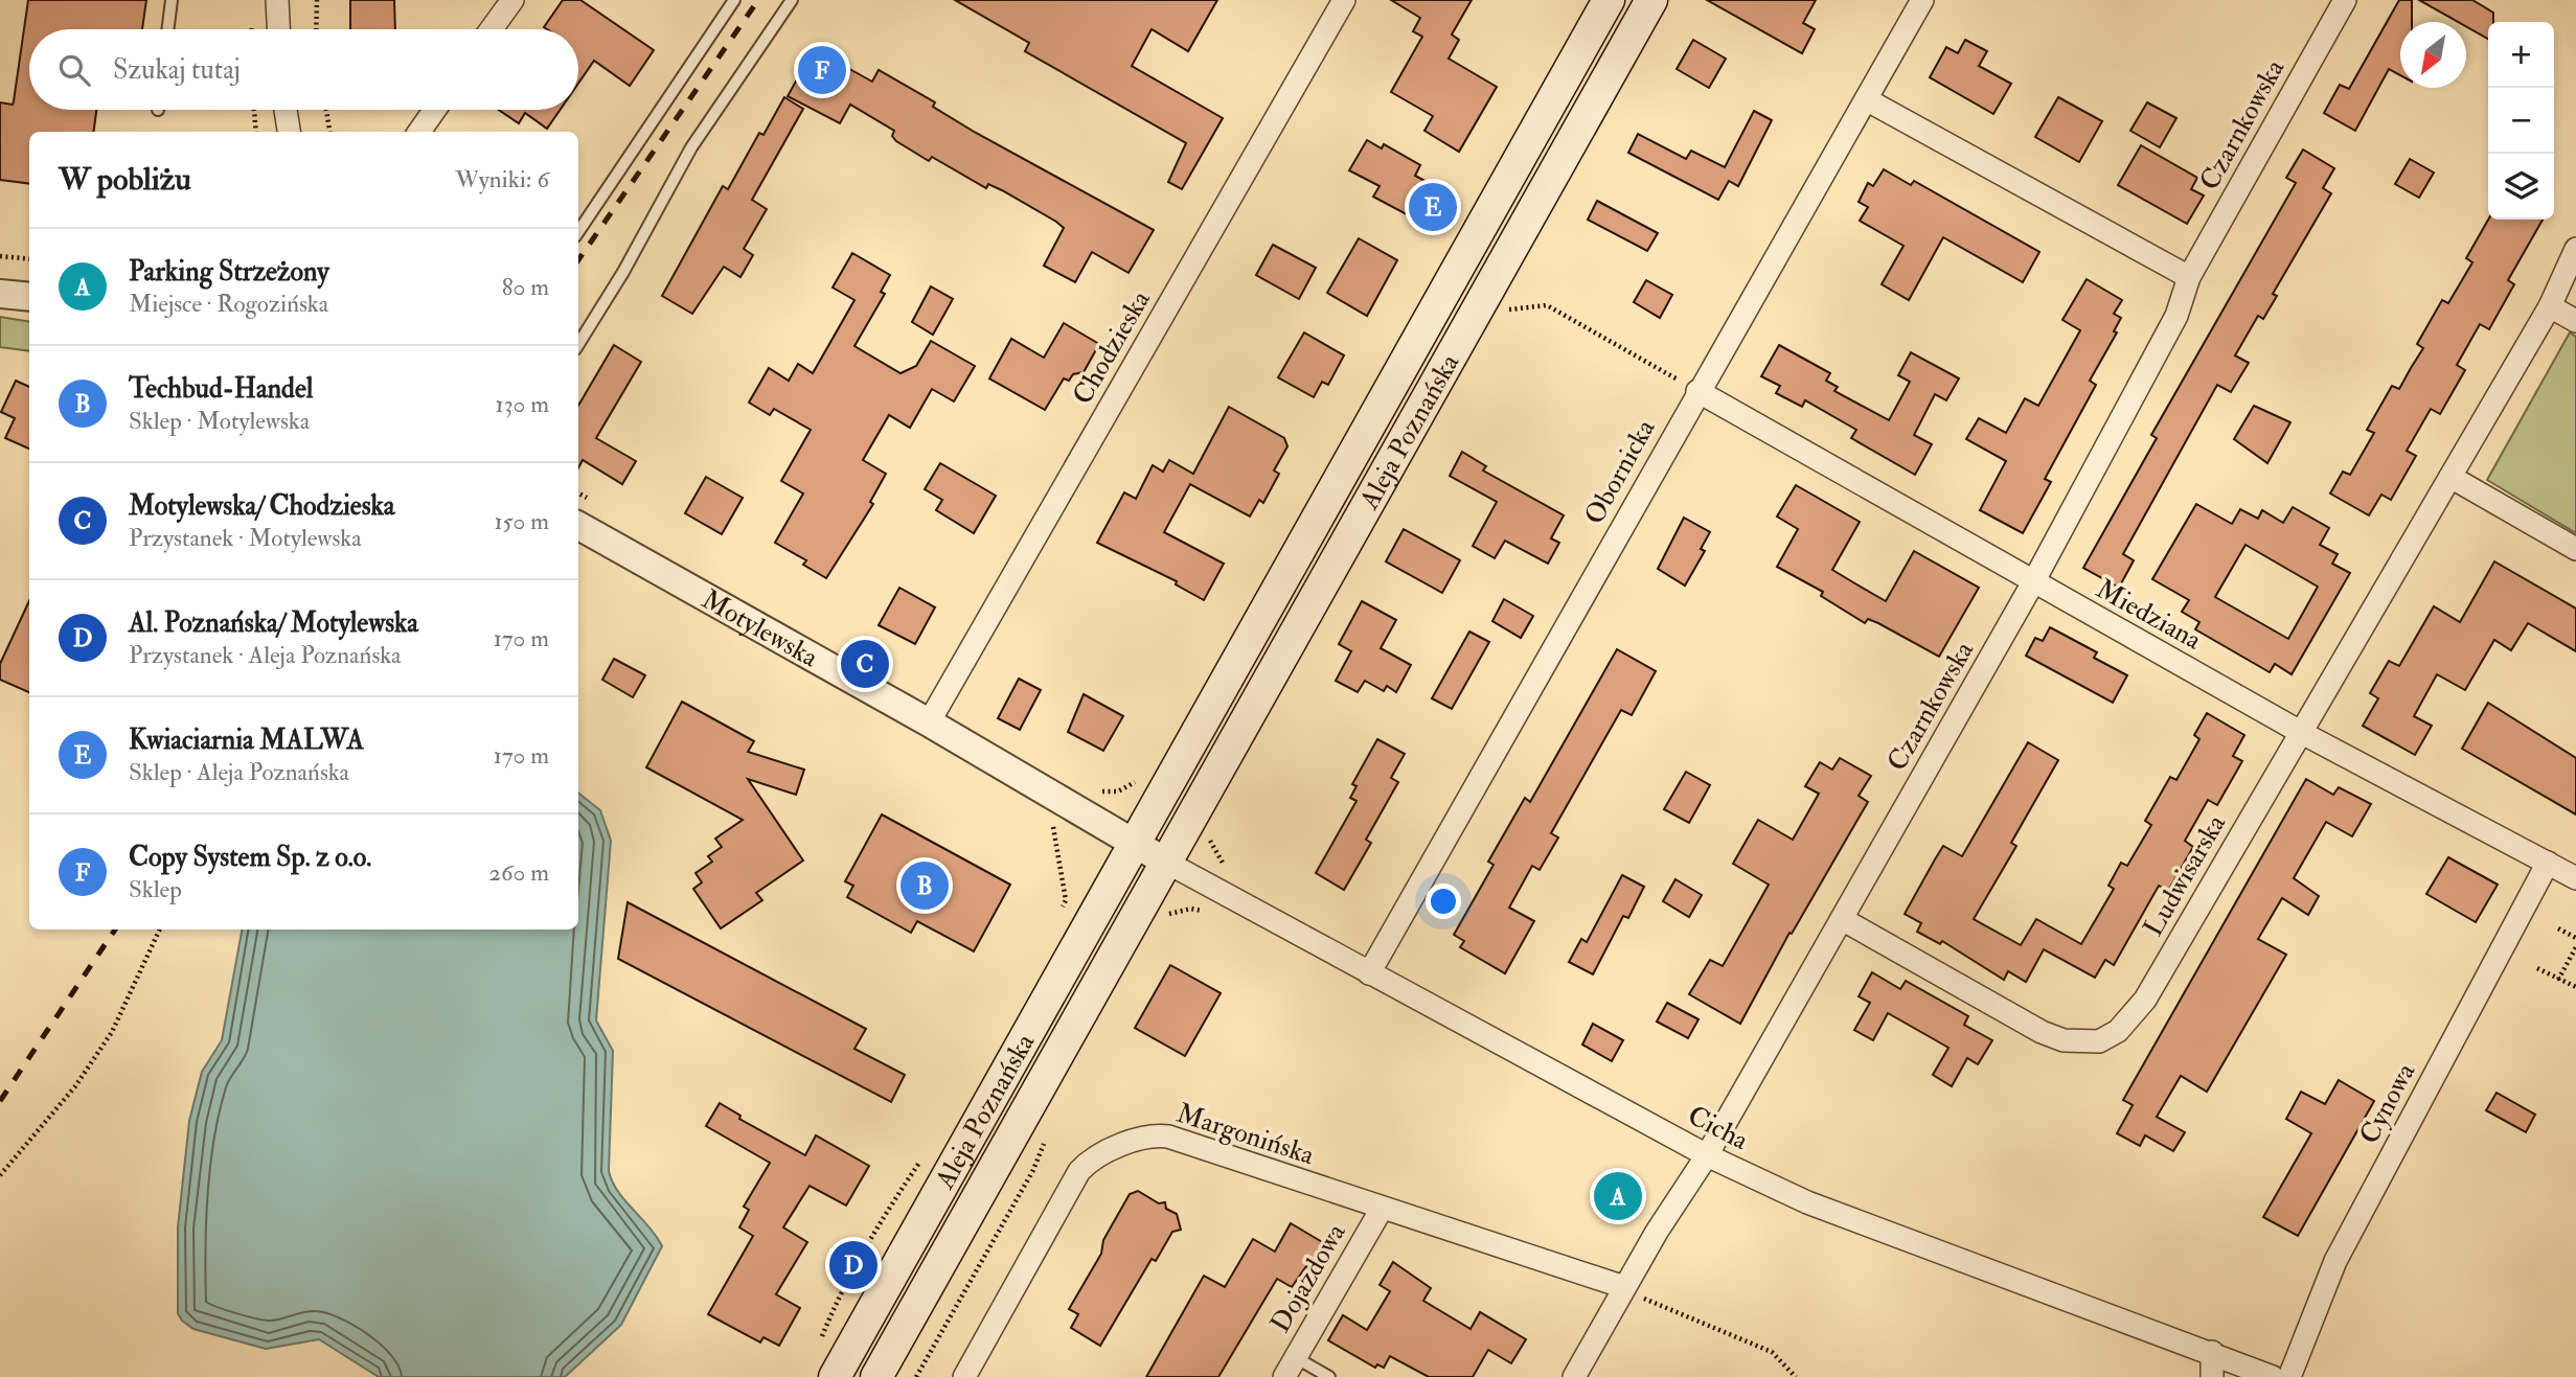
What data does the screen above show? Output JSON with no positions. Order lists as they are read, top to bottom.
{
  "streets": {
    "main road": ["Aleja Poznańska"],
    "street": [
      "Czarnkowska",
      "Chodzieska",
      "Obornicka",
      "Miedziana",
      "Motylewska",
      "Ludwisarska",
      "Cynowa",
      "Cicha",
      "Margonińska",
      "Dojazdowa"
    ]
  },
  "crossings": [
    ["Czarnkowska", "Miedziana"],
    ["Czarnkowska", "Ludwisarska"],
    ["Czarnkowska", "Cicha"],
    ["Czarnkowska", "Margonińska"],
    ["Chodzieska", "Motylewska"],
    ["Aleja Poznańska", "Motylewska"],
    ["Aleja Poznańska", "Cicha"],
    ["Obornicka", "Miedziana"],
    ["Obornicka", "Cicha"],
    ["Miedziana", "Ludwisarska"],
    ["Miedziana", "Cynowa"],
    ["Margonińska", "Dojazdowa"]
  ],
  "north": "bottom left",
  "page": {
    "map_buttons": ["+", "−"],
    "search": "Szukaj tutaj",
    "pins": [
      "F",
      "E",
      "C",
      "B",
      "A",
      "D"
    ],
    "heading": ["W pobliżu", "Wyniki: 6"],
    "list": [
      {
        "mark": "A",
        "name": "Parking Strzeżony",
        "note": "Miejsce · Rogozińska",
        "value": "80 m"
      },
      {
        "mark": "B",
        "name": "Techbud-Handel",
        "note": "Sklep · Motylewska",
        "value": "130 m"
      },
      {
        "mark": "C",
        "name": "Motylewska/ Chodzieska",
        "note": "Przystanek · Motylewska",
        "value": "150 m"
      },
      {
        "mark": "D",
        "name": "Al. Poznańska/ Motylewska",
        "note": "Przystanek · Aleja Poznańska",
        "value": "170 m"
      },
      {
        "mark": "E",
        "name": "Kwiaciarnia MALWA",
        "note": "Sklep · Aleja Poznańska",
        "value": "170 m"
      },
      {
        "mark": "F",
        "name": "Copy System Sp. z o.o.",
        "note": "Sklep",
        "value": "260 m"
      }
    ]
  }
}
